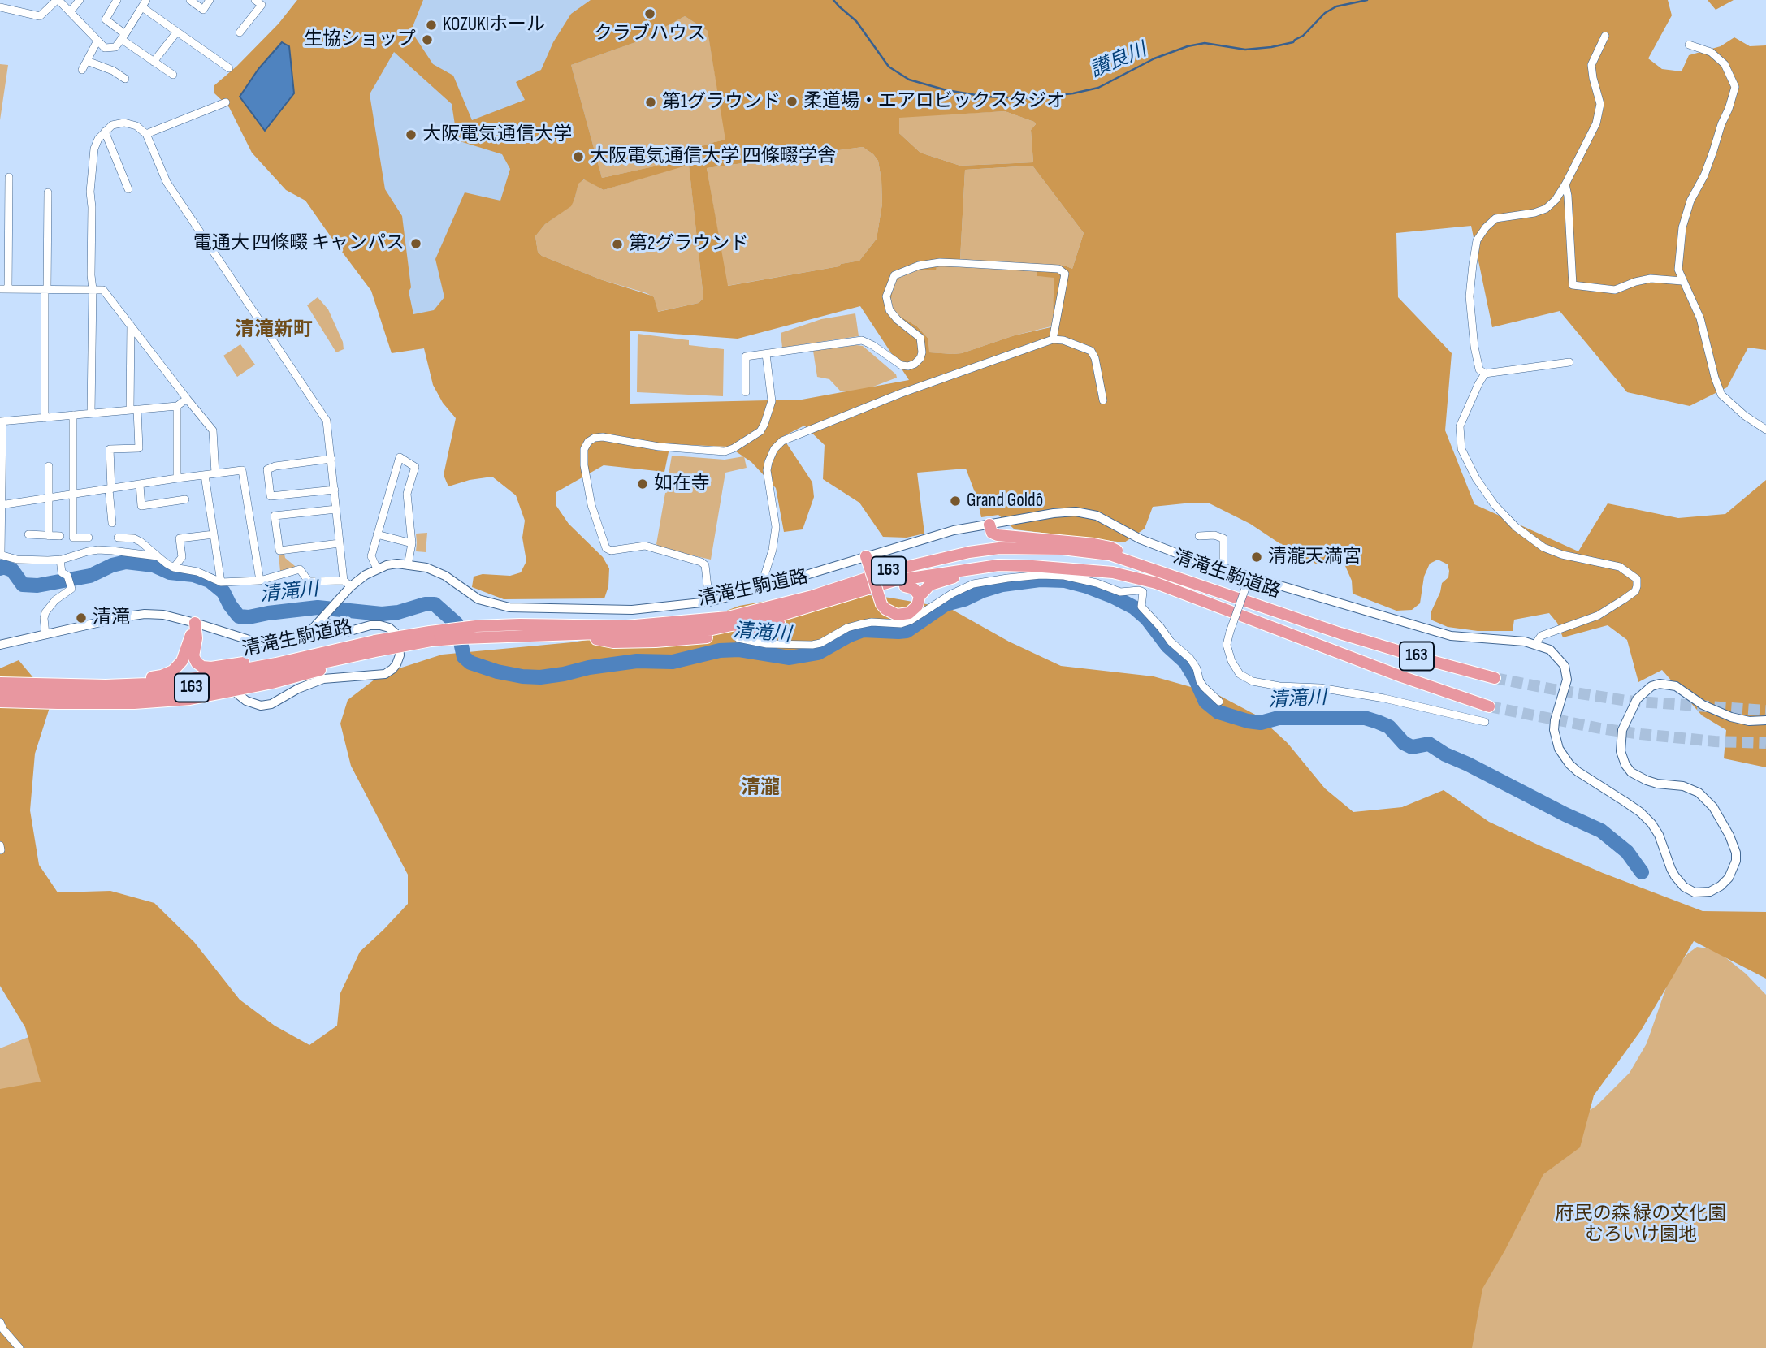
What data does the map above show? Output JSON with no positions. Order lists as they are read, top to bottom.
{
  "streets": {
    "highway": ["163", "清滝生駒道路"]
  },
  "crossings": [
    ["163", "清滝生駒道路"]
  ],
  "districts": ["清滝新町", "清瀧"],
  "water": ["讃良川", "清滝川"],
  "parks": ["府民の森 緑の文化園 むろいけ園地"],
  "places": [
    "クラブハウス",
    "KOZUKIホール",
    "生協ショップ",
    "柔道場・エアロビックスタジオ",
    "第1グラウンド",
    "大阪電気通信大学",
    "大阪電気通信大学 四條畷学舎",
    "電通大 四條畷 キャンパス",
    "第2グラウンド",
    "如在寺",
    "Grand Goldô",
    "清瀧天満宮",
    "清滝"
  ]
}
